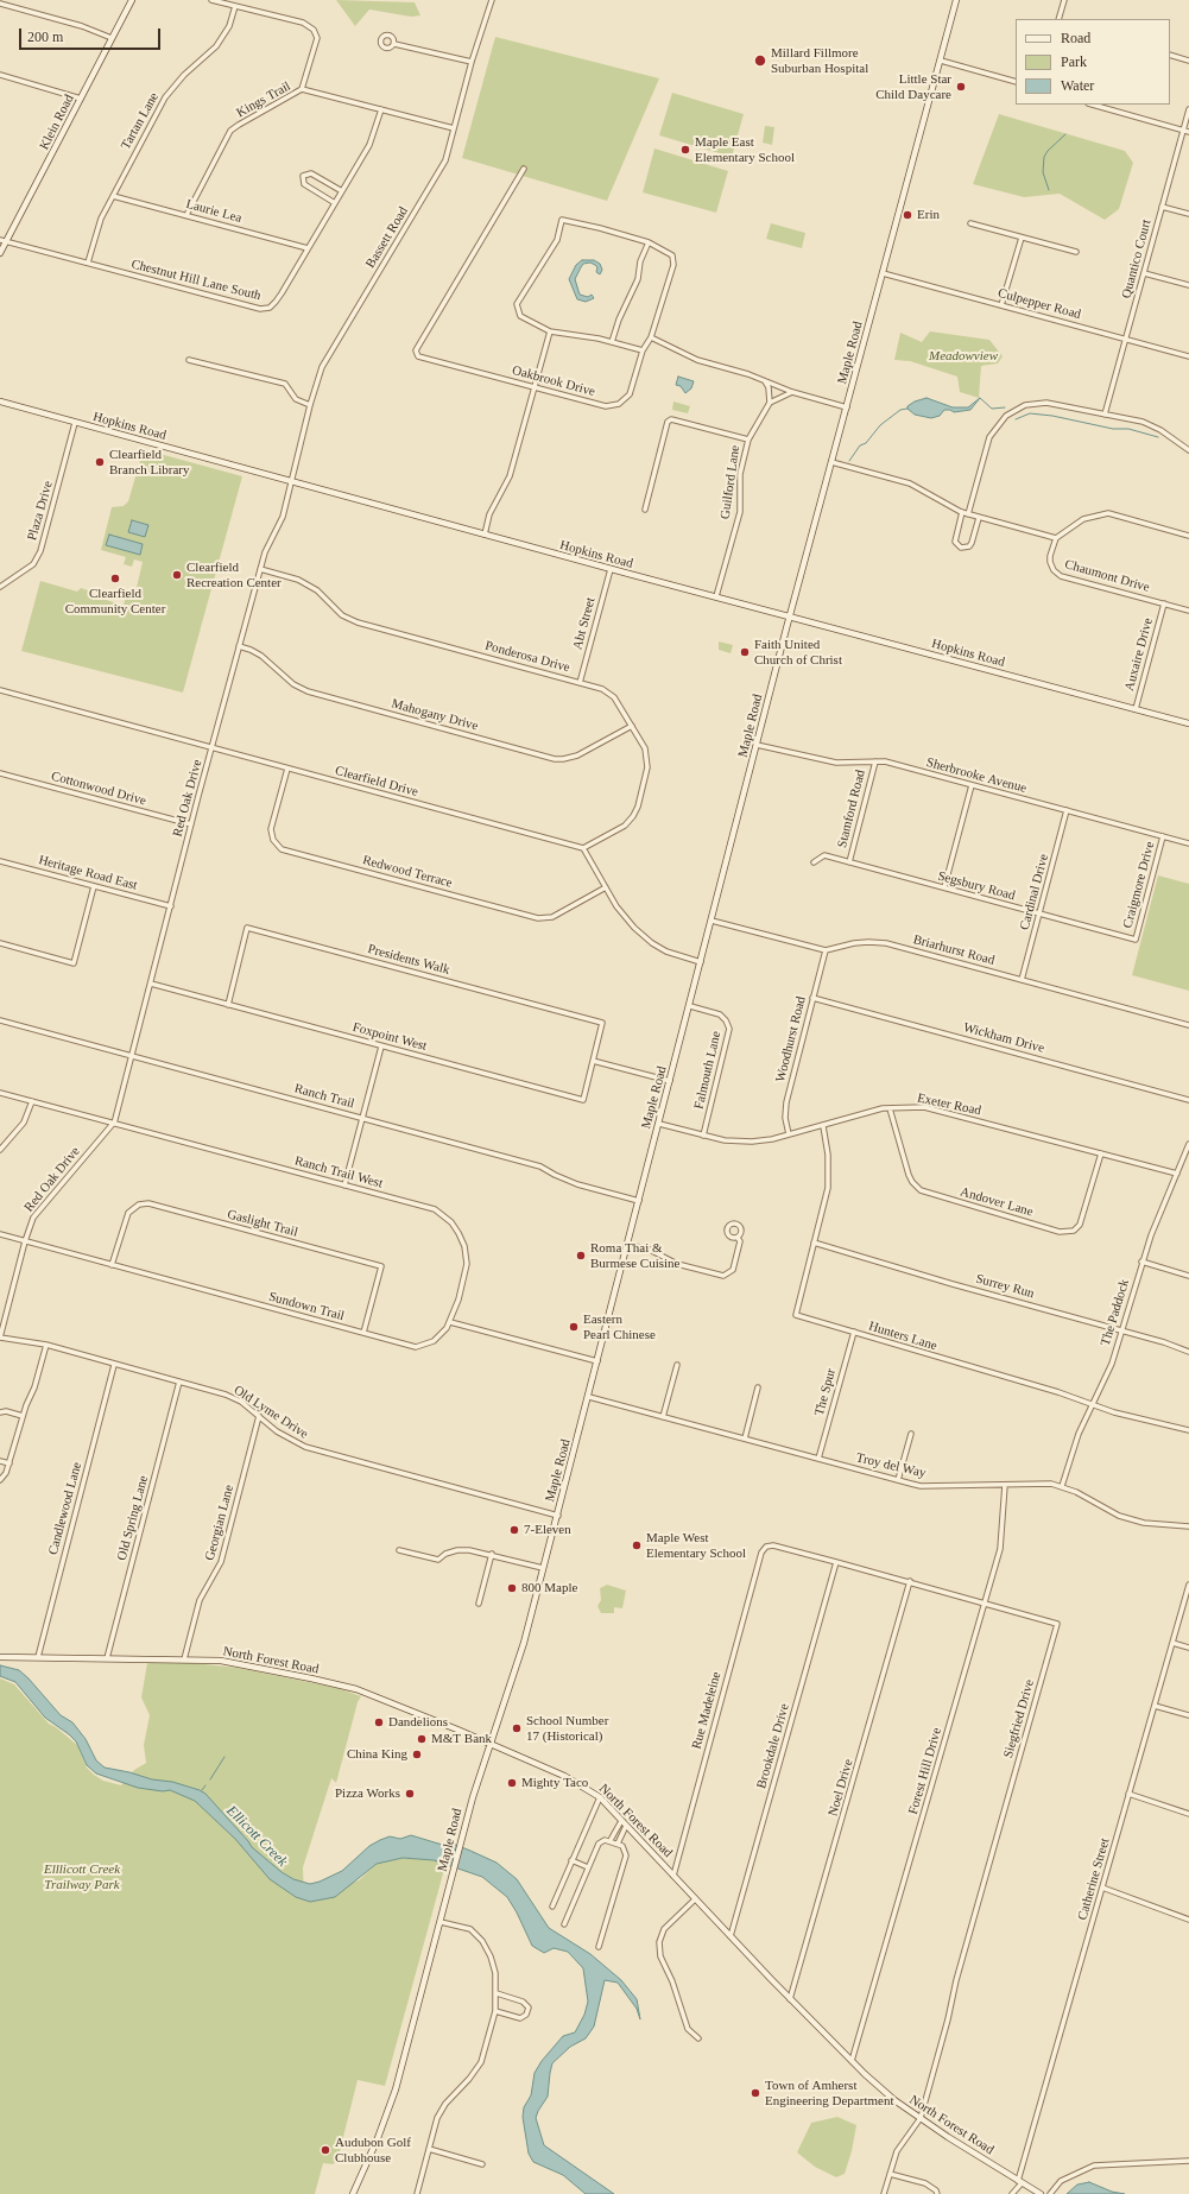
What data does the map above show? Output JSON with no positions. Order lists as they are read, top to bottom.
{
  "streets": {
    "street": [
      "Kings Trail",
      "Tartan Lane",
      "Klein Road",
      "Laurie Lea",
      "Bassett Road",
      "Quantico Court",
      "Chestnut Hill Lane South",
      "Culpepper Road",
      "Maple Road",
      "Oakbrook Drive",
      "Hopkins Road",
      "Guilford Lane",
      "Plaza Drive",
      "Chaumont Drive",
      "Abt Street",
      "Auxaire Drive",
      "Ponderosa Drive",
      "Mahogany Drive",
      "Sherbrooke Avenue",
      "Clearfield Drive",
      "Cottonwood Drive",
      "Red Oak Drive",
      "Stamford Road",
      "Redwood Terrace",
      "Heritage Road East",
      "Craigmore Drive",
      "Segsbury Road",
      "Cardinal Drive",
      "Briarhurst Road",
      "Presidents Walk",
      "Foxpoint West",
      "Wickham Drive",
      "Woodhurst Road",
      "Falmouth Lane",
      "Ranch Trail",
      "Exeter Road",
      "Ranch Trail West",
      "Andover Lane",
      "Gaslight Trail",
      "Surrey Run",
      "Sundown Trail",
      "The Paddock",
      "Hunters Lane",
      "The Spur",
      "Old Lyme Drive",
      "Troy del Way",
      "Candlewood Lane",
      "Old Spring Lane",
      "Georgian Lane",
      "North Forest Road",
      "Rue Madeleine",
      "Siegfried Drive",
      "Brookdale Drive",
      "Forest Hill Drive",
      "Noel Drive",
      "Catherine Street"
    ]
  },
  "crossings": [
    ["Kings Trail", "Laurie Lea"],
    ["Kings Trail", "Bassett Road"],
    ["Kings Trail", "Chestnut Hill Lane South"],
    ["Tartan Lane", "Laurie Lea"],
    ["Tartan Lane", "Chestnut Hill Lane South"],
    ["Klein Road", "Chestnut Hill Lane South"],
    ["Laurie Lea", "Chestnut Hill Lane South"],
    ["Bassett Road", "Hopkins Road"],
    ["Bassett Road", "Red Oak Drive"],
    ["Quantico Court", "Culpepper Road"],
    ["Culpepper Road", "Maple Road"],
    ["Maple Road", "Hopkins Road"],
    ["Maple Road", "Sherbrooke Avenue"],
    ["Maple Road", "Briarhurst Road"],
    ["Maple Road", "Falmouth Lane"],
    ["Maple Road", "Ranch Trail"],
    ["Maple Road", "Exeter Road"],
    ["Maple Road", "Old Lyme Drive"],
    ["Maple Road", "Troy del Way"],
    ["Maple Road", "North Forest Road"],
    ["Hopkins Road", "Guilford Lane"],
    ["Hopkins Road", "Plaza Drive"],
    ["Hopkins Road", "Abt Street"],
    ["Hopkins Road", "Auxaire Drive"],
    ["Hopkins Road", "Red Oak Drive"],
    ["Chaumont Drive", "Auxaire Drive"],
    ["Abt Street", "Ponderosa Drive"],
    ["Ponderosa Drive", "Mahogany Drive"],
    ["Ponderosa Drive", "Clearfield Drive"],
    ["Ponderosa Drive", "Red Oak Drive"],
    ["Mahogany Drive", "Red Oak Drive"],
    ["Sherbrooke Avenue", "Stamford Road"],
    ["Sherbrooke Avenue", "Craigmore Drive"],
    ["Sherbrooke Avenue", "Cardinal Drive"],
    ["Clearfield Drive", "Red Oak Drive"],
    ["Clearfield Drive", "Redwood Terrace"],
    ["Cottonwood Drive", "Red Oak Drive"],
    ["Red Oak Drive", "Heritage Road East"],
    ["Red Oak Drive", "Foxpoint West"],
    ["Red Oak Drive", "Ranch Trail"],
    ["Red Oak Drive", "Ranch Trail West"],
    ["Red Oak Drive", "Sundown Trail"],
    ["Red Oak Drive", "Old Lyme Drive"],
    ["Stamford Road", "Segsbury Road"],
    ["Craigmore Drive", "Segsbury Road"],
    ["Segsbury Road", "Cardinal Drive"],
    ["Cardinal Drive", "Briarhurst Road"],
    ["Briarhurst Road", "Woodhurst Road"],
    ["Presidents Walk", "Foxpoint West"],
    ["Wickham Drive", "Woodhurst Road"],
    ["Woodhurst Road", "Exeter Road"],
    ["Falmouth Lane", "Exeter Road"],
    ["Exeter Road", "Andover Lane"],
    ["Exeter Road", "The Paddock"],
    ["Exeter Road", "Hunters Lane"],
    ["Ranch Trail West", "Sundown Trail"],
    ["Gaslight Trail", "Sundown Trail"],
    ["Surrey Run", "The Paddock"],
    ["Surrey Run", "Hunters Lane"],
    ["The Paddock", "Hunters Lane"],
    ["The Paddock", "Troy del Way"],
    ["Hunters Lane", "The Spur"],
    ["The Spur", "Troy del Way"],
    ["Old Lyme Drive", "Candlewood Lane"],
    ["Old Lyme Drive", "Old Spring Lane"],
    ["Old Lyme Drive", "Georgian Lane"],
    ["Troy del Way", "Forest Hill Drive"],
    ["Candlewood Lane", "North Forest Road"],
    ["Old Spring Lane", "North Forest Road"],
    ["Georgian Lane", "North Forest Road"],
    ["North Forest Road", "Rue Madeleine"],
    ["North Forest Road", "Siegfried Drive"],
    ["North Forest Road", "Brookdale Drive"],
    ["North Forest Road", "Forest Hill Drive"],
    ["North Forest Road", "Noel Drive"],
    ["North Forest Road", "Catherine Street"],
    ["Rue Madeleine", "Siegfried Drive"],
    ["Siegfried Drive", "Brookdale Drive"],
    ["Siegfried Drive", "Forest Hill Drive"],
    ["Siegfried Drive", "Noel Drive"]
  ],
  "water": ["Ellicott Creek"],
  "parks": ["Meadowview", "Elllicott Creek Trailway Park"],
  "places": [
    "Millard Fillmore Suburban Hospital",
    "Little Star Child Daycare",
    "Maple East Elementary School",
    "Erin",
    "Clearfield Branch Library",
    "Clearfield Recreation Center",
    "Clearfield Community Center",
    "Faith United Church of Christ",
    "Roma Thai & Burmese Cuisine",
    "Eastern Pearl Chinese",
    "7-Eleven",
    "Maple West Elementary School",
    "800 Maple",
    "Dandelions",
    "School Number 17 (Historical)",
    "M&T Bank",
    "China King",
    "Mighty Taco",
    "Pizza Works",
    "Town of Amherst Engineering Department",
    "Audubon Golf Clubhouse"
  ],
  "legend": ["Road", "Park", "Water"],
  "scale_bar": "200 m"
}
